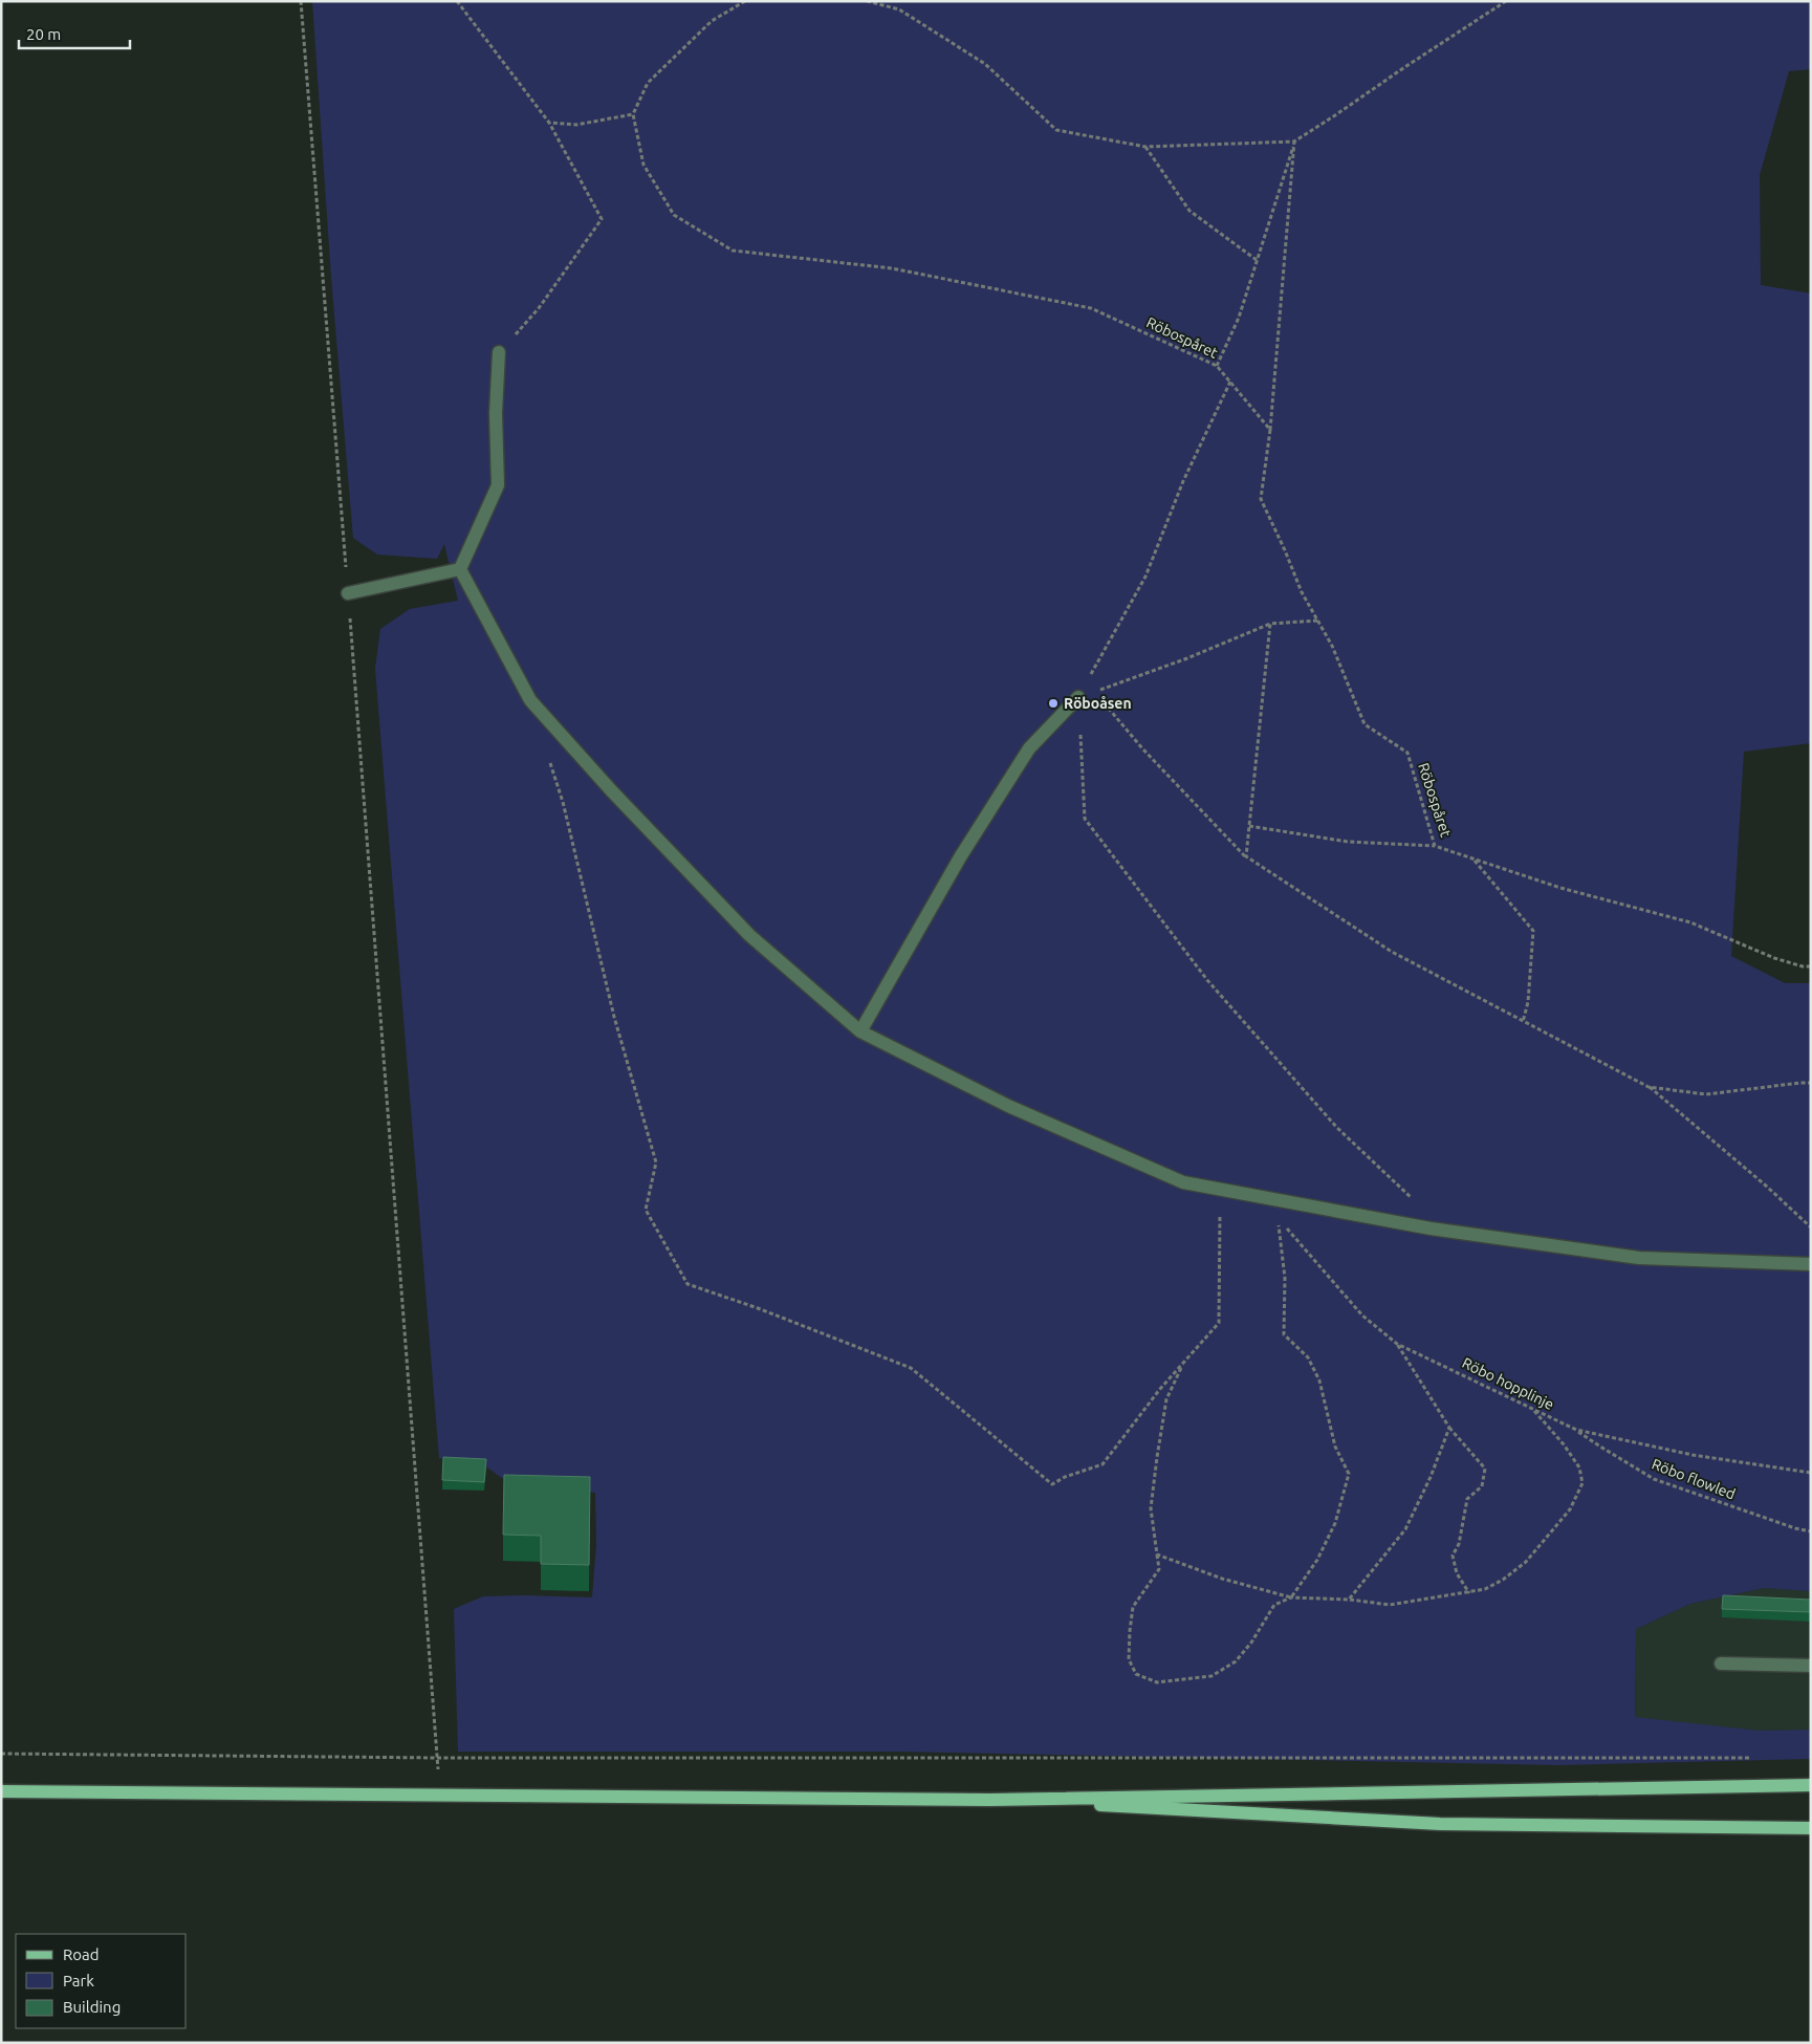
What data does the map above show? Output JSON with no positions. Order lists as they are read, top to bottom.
{
  "streets": {
    "path": ["Röbospåret", "Röbo hopplinje", "Röbo flowled"]
  },
  "crossings": [
    ["Röbo hopplinje", "Röbo flowled"]
  ],
  "places": ["Röboåsen"],
  "legend": ["Road", "Park", "Building"],
  "scale_bar": "20 m"
}
